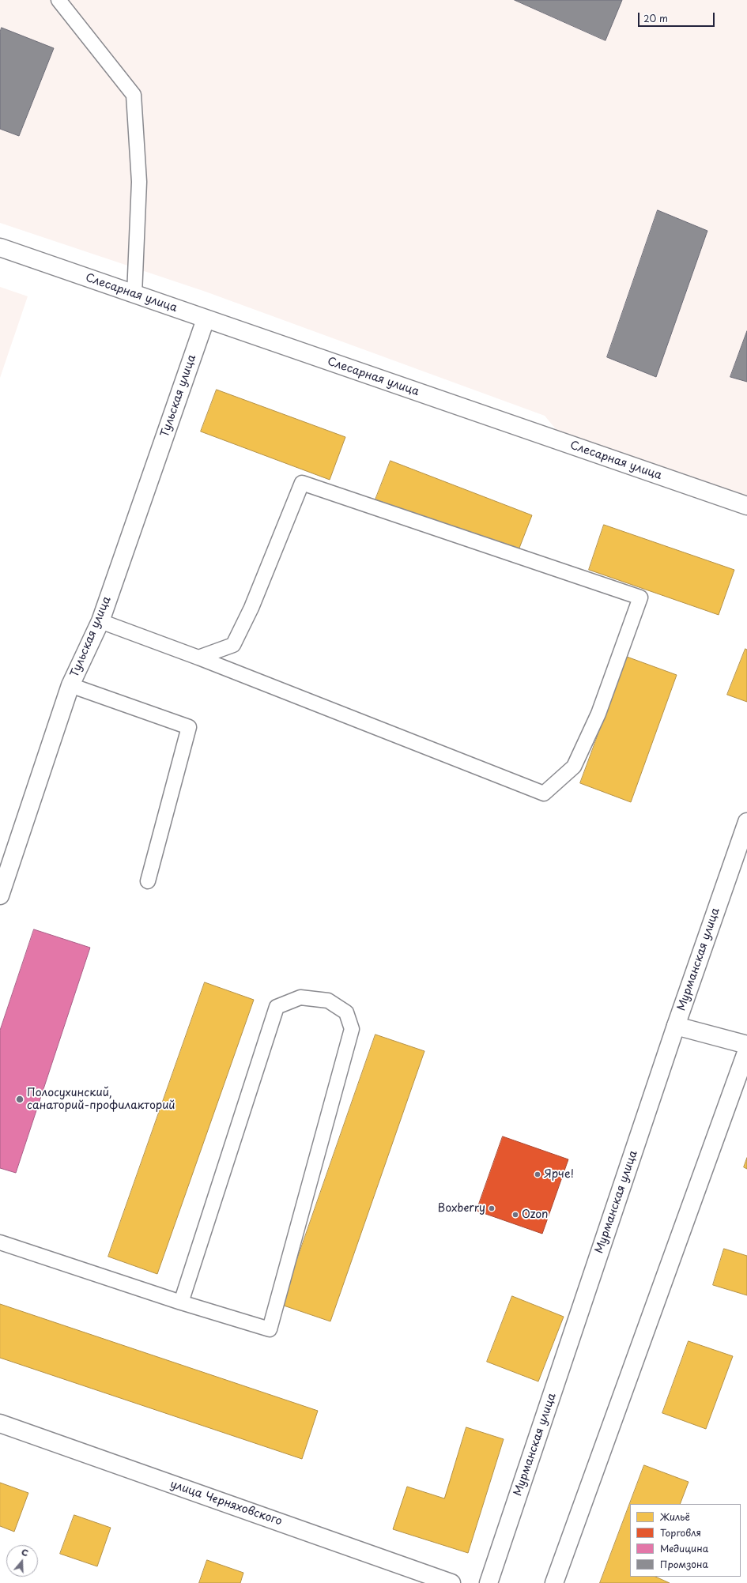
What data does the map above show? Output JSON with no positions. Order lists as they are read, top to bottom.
{
  "streets": {
    "main road": [
      "Слесарная улица",
      "Тульская улица",
      "Мурманская улица",
      "улица Черняховского"
    ]
  },
  "crossings": [
    ["Слесарная улица", "Тульская улица"]
  ],
  "places": [
    "Полосухинский, санаторий-профилакторий",
    "Ярче!",
    "Boxberry",
    "Ozon"
  ],
  "legend": [
    "Жильё",
    "Торговля",
    "Медицина",
    "Промзона"
  ],
  "scale_bar": "20 m",
  "north": "top"
}
